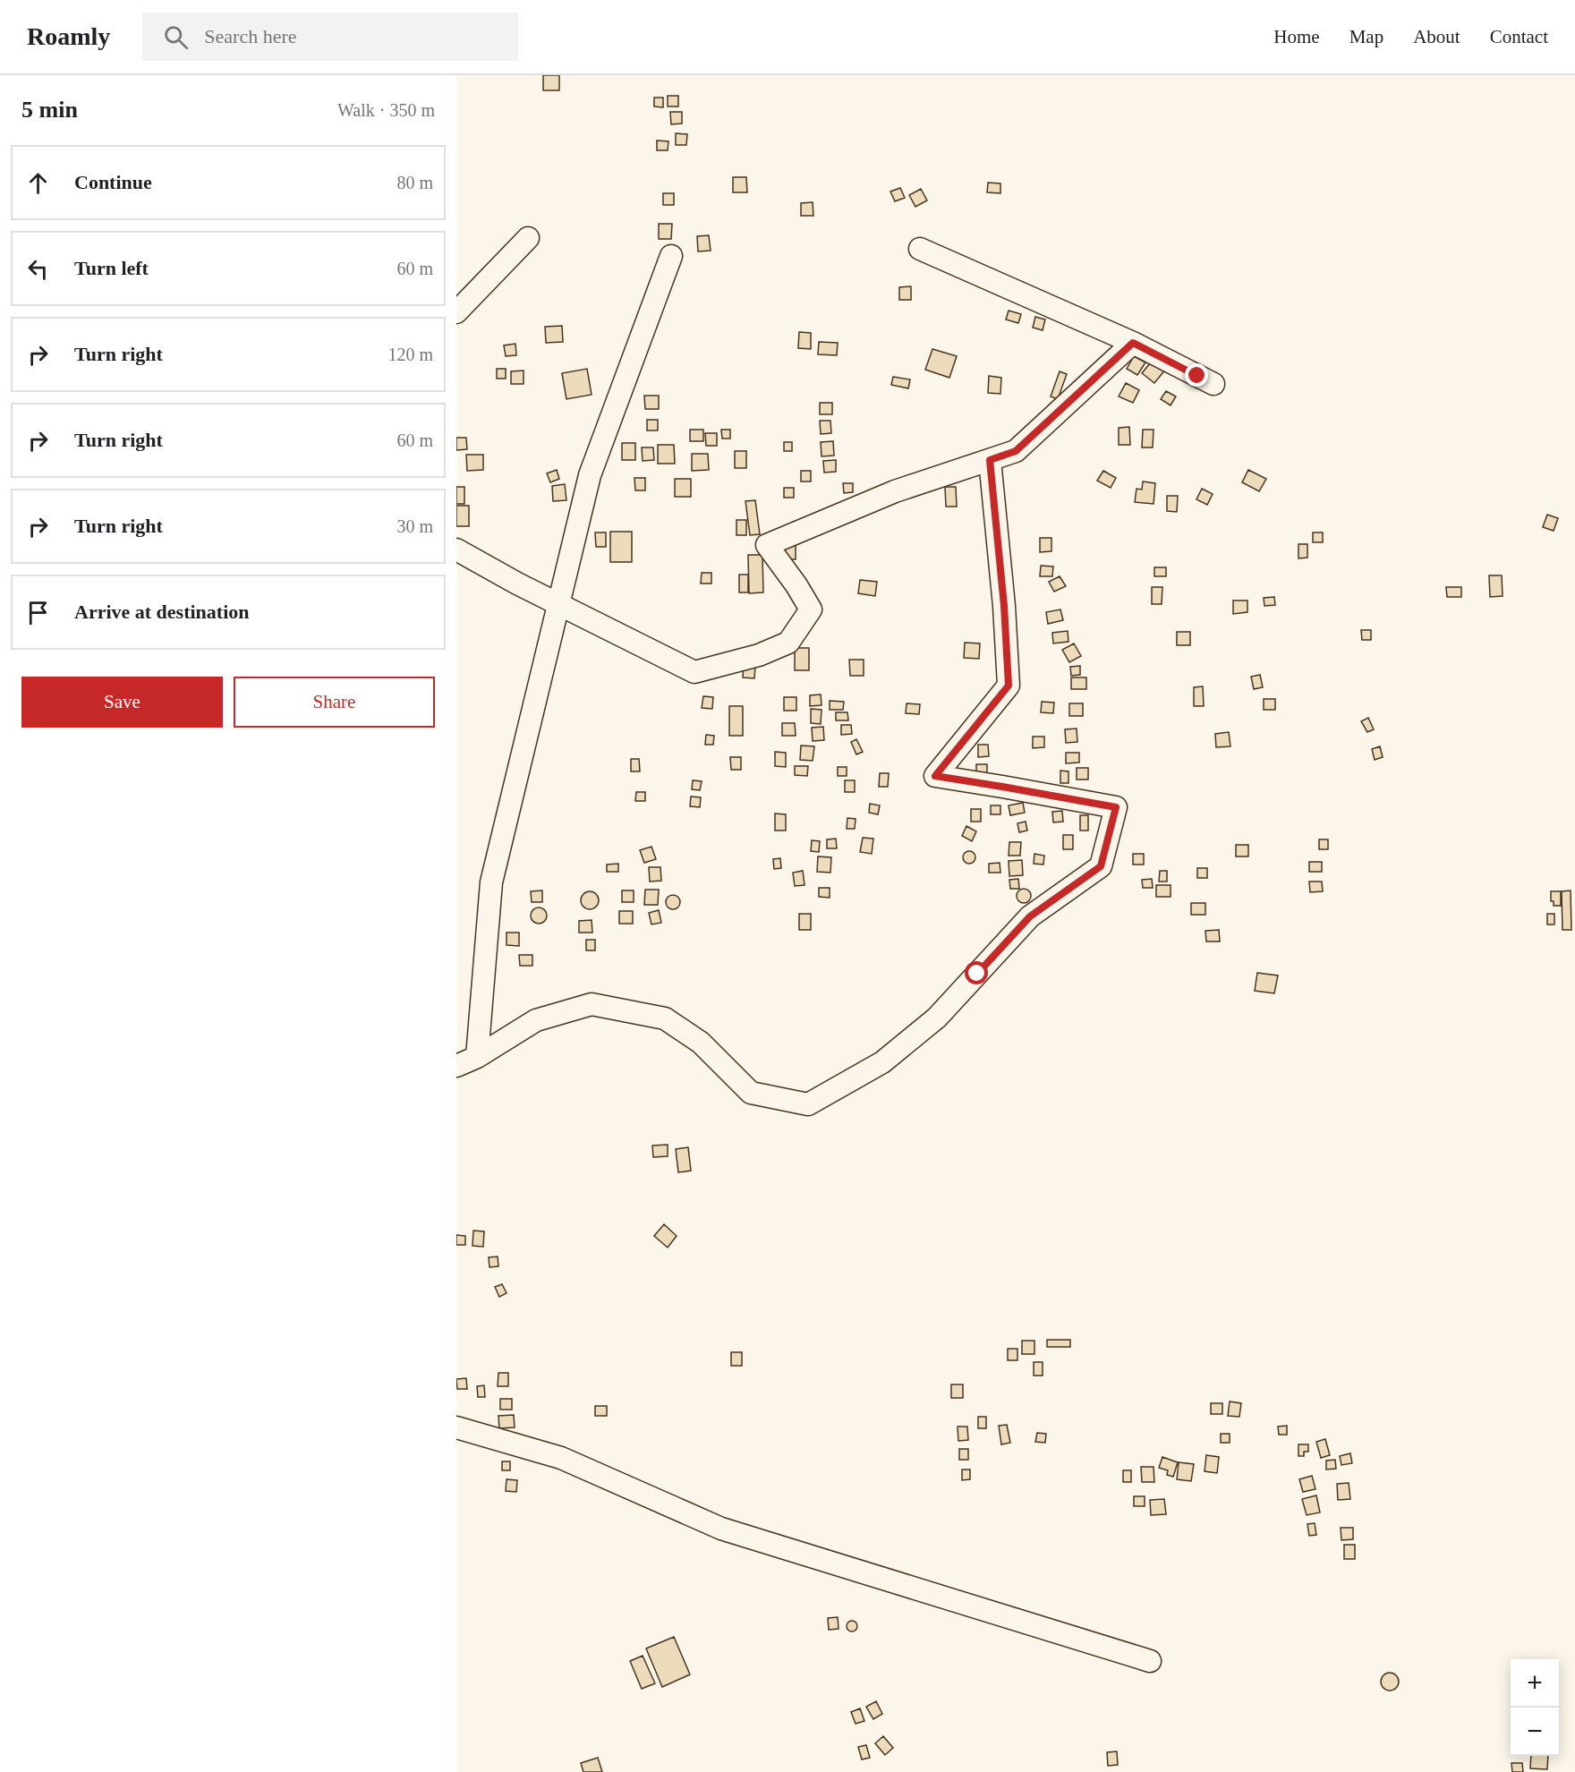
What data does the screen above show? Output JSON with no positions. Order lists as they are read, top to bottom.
{
  "page": {
    "header": "Roamly",
    "search": "Search here",
    "nav": [
      "Home",
      "Map",
      "About",
      "Contact"
    ],
    "heading": ["5 min", "Walk · 350 m"],
    "list": [
      ["Continue", "80 m"],
      ["Turn left", "60 m"],
      ["Turn right", "120 m"],
      ["Turn right", "60 m"],
      ["Turn right", "30 m"],
      "Arrive at destination"
    ],
    "buttons": ["Save", "Share"],
    "map_buttons": ["+", "−"]
  }
}
